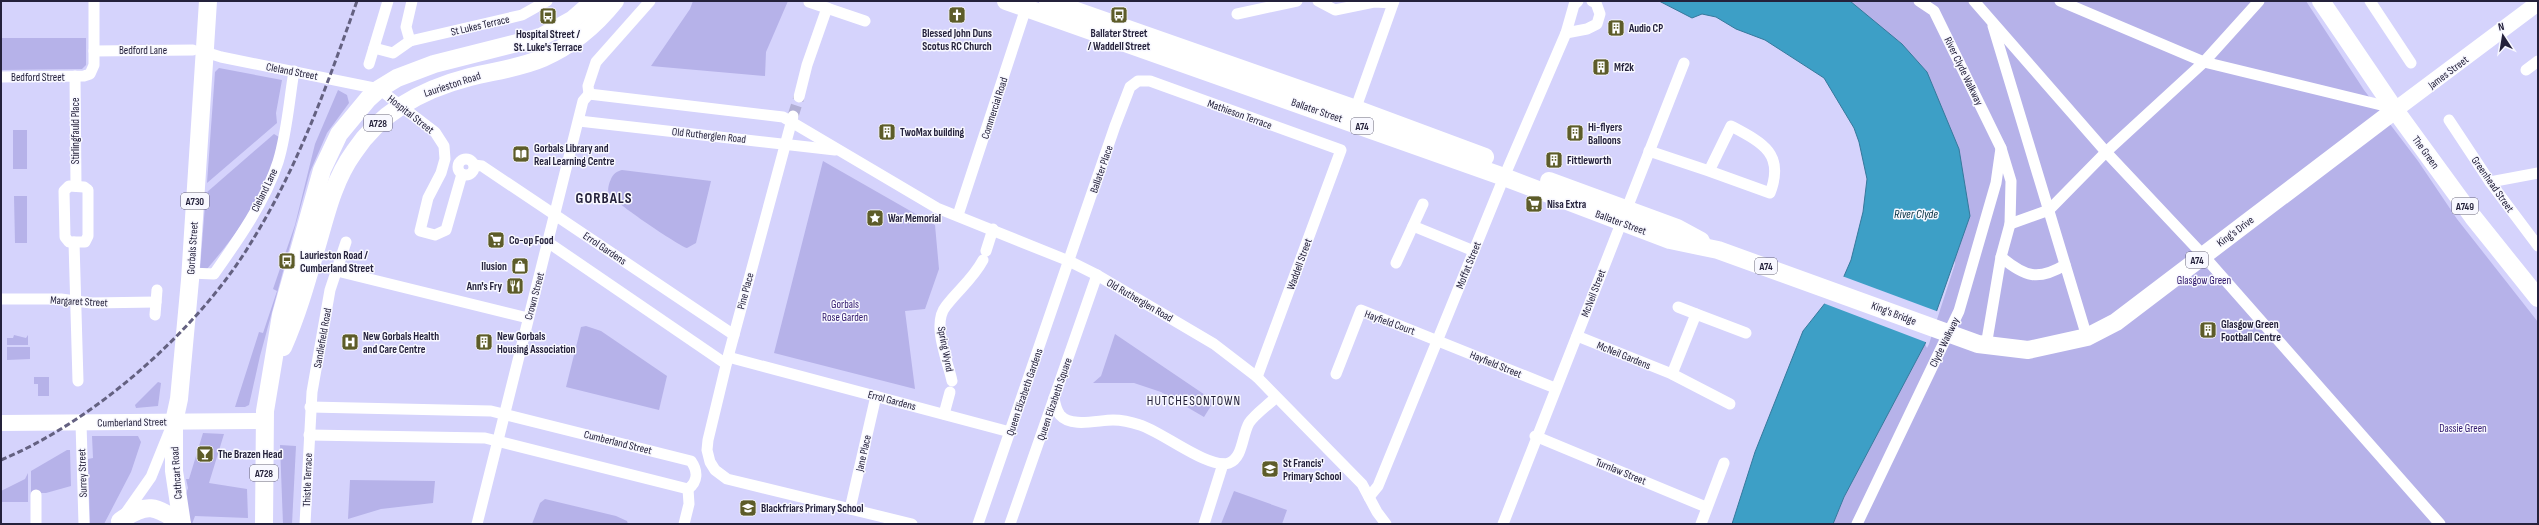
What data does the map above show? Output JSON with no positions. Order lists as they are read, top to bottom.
{
  "streets": {
    "main road": [
      "Laurieston Road",
      "Ballater Street",
      "A728",
      "A74",
      "The Green",
      "A730",
      "A749",
      "King's Drive",
      "Gorbals Street",
      "King's Bridge",
      "Cathcart Road"
    ],
    "street": [
      "St Lukes Terrace",
      "Bedford Lane",
      "Cleland Street",
      "River Clyde Walkway",
      "James Street",
      "Bedford Street",
      "Commercial Road",
      "Hospital Street",
      "Mathieson Terrace",
      "Stirlingfauld Place",
      "Old Rutherglen Road",
      "Ballater Place",
      "Greenhead Street",
      "Cleland Lane",
      "Errol Gardens",
      "Waddell Street",
      "Moffat Street",
      "Pine Place",
      "McNeil Street",
      "Crown Street",
      "Margaret Street",
      "Hayfield Court",
      "Sandiefield Road",
      "Clyde Walkway",
      "Spring Wynd",
      "McNeil Gardens",
      "Hayfield Street",
      "Queen Elizabeth Gardens",
      "Queen Elizabeth Square",
      "Cumberland Street",
      "Jane Place",
      "Turnlaw Street",
      "Surrey Street",
      "Thistle Terrace"
    ]
  },
  "crossings": [
    ["Bedford Lane", "Cleland Street"],
    ["Bedford Lane", "Gorbals Street"],
    ["Cleland Street", "Laurieston Road"],
    ["Cleland Street", "Hospital Street"],
    ["Cleland Street", "Cleland Lane"],
    ["Cleland Street", "Gorbals Street"],
    ["River Clyde Walkway", "King's Drive"],
    ["River Clyde Walkway", "King's Bridge"],
    ["River Clyde Walkway", "Clyde Walkway"],
    ["James Street", "The Green"],
    ["James Street", "King's Drive"],
    ["Bedford Street", "Stirlingfauld Place"],
    ["Laurieston Road", "Hospital Street"],
    ["Laurieston Road", "Cumberland Street"],
    ["Commercial Road", "Ballater Street"],
    ["Commercial Road", "Old Rutherglen Road"],
    ["Ballater Street", "Moffat Street"],
    ["Ballater Street", "McNeil Street"],
    ["Ballater Street", "King's Bridge"],
    ["Hospital Street", "Errol Gardens"],
    ["Mathieson Terrace", "Ballater Place"],
    ["Mathieson Terrace", "Waddell Street"],
    ["Old Rutherglen Road", "Ballater Place"],
    ["Old Rutherglen Road", "Waddell Street"],
    ["Old Rutherglen Road", "Moffat Street"],
    ["Old Rutherglen Road", "Pine Place"],
    ["Old Rutherglen Road", "Crown Street"],
    ["Old Rutherglen Road", "Spring Wynd"],
    ["Old Rutherglen Road", "Queen Elizabeth Gardens"],
    ["Old Rutherglen Road", "Queen Elizabeth Square"],
    ["The Green", "King's Drive"],
    ["Ballater Place", "Queen Elizabeth Gardens"],
    ["Cleland Lane", "Gorbals Street"],
    ["King's Drive", "King's Bridge"],
    ["Gorbals Street", "Cumberland Street"],
    ["Gorbals Street", "Cathcart Road"],
    ["Errol Gardens", "Pine Place"],
    ["Errol Gardens", "Crown Street"],
    ["Errol Gardens", "Spring Wynd"],
    ["Errol Gardens", "Queen Elizabeth Gardens"],
    ["Errol Gardens", "Jane Place"],
    ["Moffat Street", "Hayfield Court"],
    ["Moffat Street", "Hayfield Street"],
    ["McNeil Street", "McNeil Gardens"],
    ["McNeil Street", "Hayfield Street"],
    ["McNeil Street", "Turnlaw Street"],
    ["Crown Street", "Cumberland Street"],
    ["Hayfield Court", "Hayfield Street"],
    ["Sandiefield Road", "Cumberland Street"],
    ["Sandiefield Road", "Thistle Terrace"],
    ["Cumberland Street", "Surrey Street"],
    ["Cumberland Street", "Cathcart Road"]
  ],
  "districts": ["GORBALS", "HUTCHESONTOWN"],
  "water": ["River Clyde"],
  "parks": ["Glasgow Green", "Gorbals Rose Garden", "Dassie Green"],
  "places": {
    "church": ["Blessed John Duns Scotus RC Church"],
    "bus stop": ["Ballater Street / Waddell Street", "Hospital Street / St. Luke's Terrace", "Laurieston Road / Cumberland Street"],
    "building": [
      "Audio CP",
      "Mf2k",
      "TwoMax building",
      "Hi-flyers Balloons",
      "Fittleworth",
      "Glasgow Green Football Centre",
      "New Gorbals Housing Association"
    ],
    "library": ["Gorbals Library and Real Learning Centre"],
    "supermarket": ["Nisa Extra", "Co-op Food"],
    "place": ["War Memorial"],
    "shop": ["Ilusion"],
    "restaurant": ["Ann's Fry"],
    "hospital": ["New Gorbals Health and Care Centre"],
    "bar": ["The Brazen Head"],
    "school or university": ["St Francis' Primary School", "Blackfriars Primary School"]
  },
  "north": "top"
}
